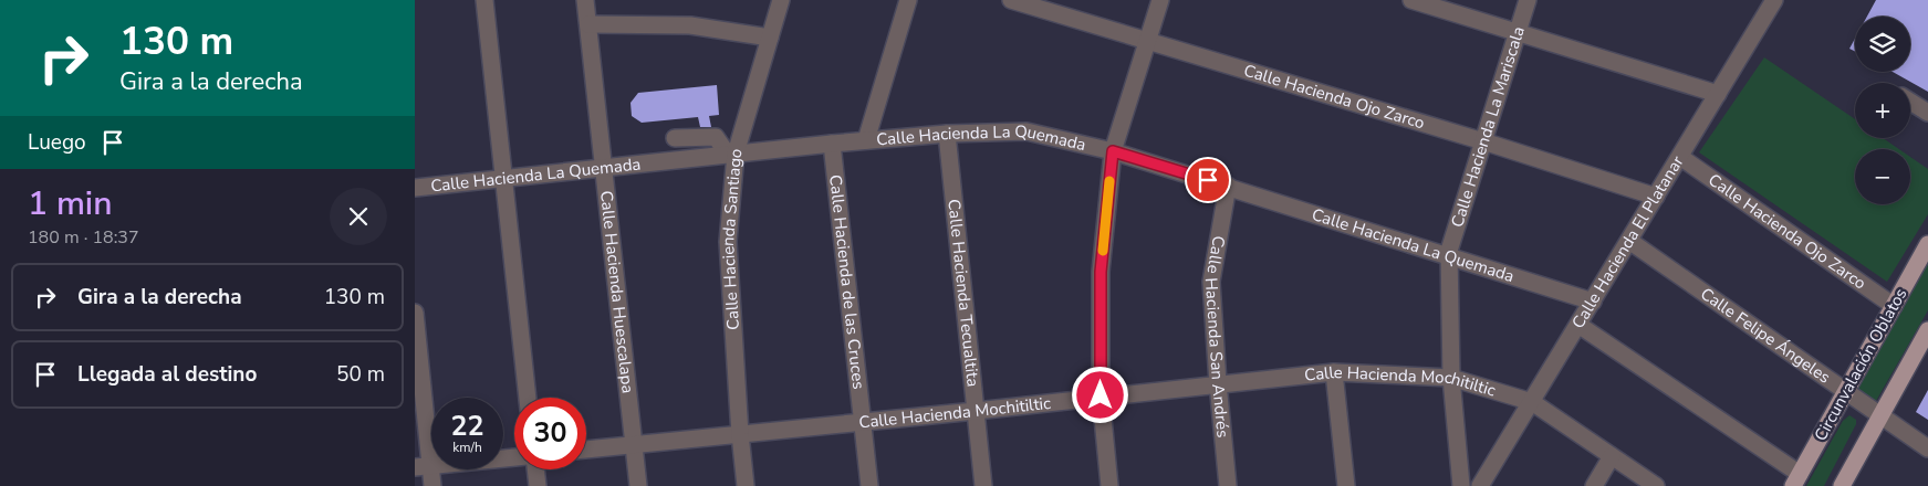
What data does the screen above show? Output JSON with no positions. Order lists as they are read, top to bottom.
{
  "streets": {
    "main road": ["Circunvalación Oblatos"],
    "street": [
      "Calle Hacienda Ojo Zarco",
      "Calle Hacienda La Mariscala",
      "Calle Hacienda La Quemada",
      "Calle Hacienda Santiago",
      "Calle Hacienda El Platanar",
      "Calle Hacienda de las Cruces",
      "Calle Hacienda Huescalapa",
      "Calle Hacienda Tecualtita",
      "Calle Felipe Ángeles",
      "Calle Hacienda San Andrés",
      "Calle Hacienda Mochitiltic"
    ]
  },
  "crossings": [
    ["Calle Hacienda Ojo Zarco", "Calle Hacienda La Mariscala"],
    ["Calle Hacienda Ojo Zarco", "Calle Hacienda El Platanar"],
    ["Calle Hacienda Ojo Zarco", "Circunvalación Oblatos"],
    ["Calle Hacienda La Mariscala", "Calle Hacienda La Quemada"],
    ["Calle Hacienda La Mariscala", "Calle Hacienda Mochitiltic"],
    ["Calle Hacienda La Quemada", "Calle Hacienda Santiago"],
    ["Calle Hacienda La Quemada", "Calle Hacienda El Platanar"],
    ["Calle Hacienda La Quemada", "Calle Hacienda de las Cruces"],
    ["Calle Hacienda La Quemada", "Calle Hacienda Huescalapa"],
    ["Calle Hacienda La Quemada", "Calle Hacienda Tecualtita"],
    ["Calle Hacienda La Quemada", "Calle Hacienda San Andrés"],
    ["Calle Hacienda Santiago", "Calle Hacienda Mochitiltic"],
    ["Calle Hacienda El Platanar", "Calle Felipe Ángeles"],
    ["Calle Hacienda El Platanar", "Calle Hacienda Mochitiltic"],
    ["Calle Hacienda de las Cruces", "Calle Hacienda Mochitiltic"],
    ["Calle Hacienda Huescalapa", "Calle Hacienda Mochitiltic"],
    ["Calle Hacienda Tecualtita", "Calle Hacienda Mochitiltic"],
    ["Calle Felipe Ángeles", "Circunvalación Oblatos"],
    ["Calle Hacienda San Andrés", "Calle Hacienda Mochitiltic"]
  ],
  "page": {
    "turn": ["130 m", "Gira a la derecha"],
    "map_buttons": ["+", "−"],
    "then": "Luego",
    "heading": ["1 min", "180 m · 18:37"],
    "list": [
      {
        "name": "Gira a la derecha",
        "value": "130 m"
      },
      {
        "name": "Llegada al destino",
        "value": "50 m"
      }
    ],
    "speed": "22 km/h",
    "limit": "30"
  }
}
